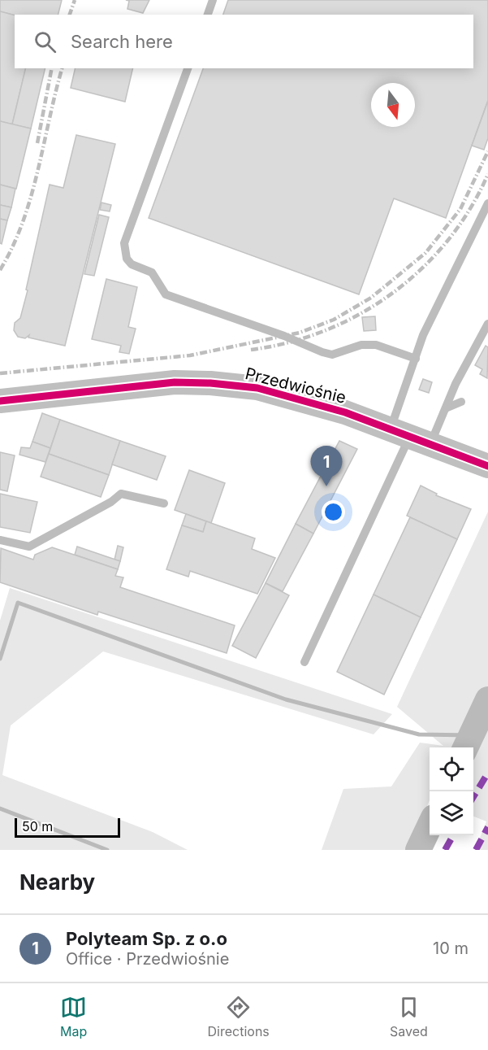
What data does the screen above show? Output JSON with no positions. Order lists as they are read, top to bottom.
{
  "streets": {
    "street": ["Przedwiośnie"]
  },
  "scale_bar": "50 m",
  "north": "bottom",
  "page": {
    "search": "Search here",
    "pins": "1",
    "scale": "50 m",
    "heading": "Nearby",
    "list": [
      {
        "mark": "1",
        "name": "Polyteam Sp. z o.o",
        "note": "Office · Przedwiośnie",
        "value": "10 m"
      }
    ],
    "nav": ["Map", "Directions", "Saved"]
  }
}
